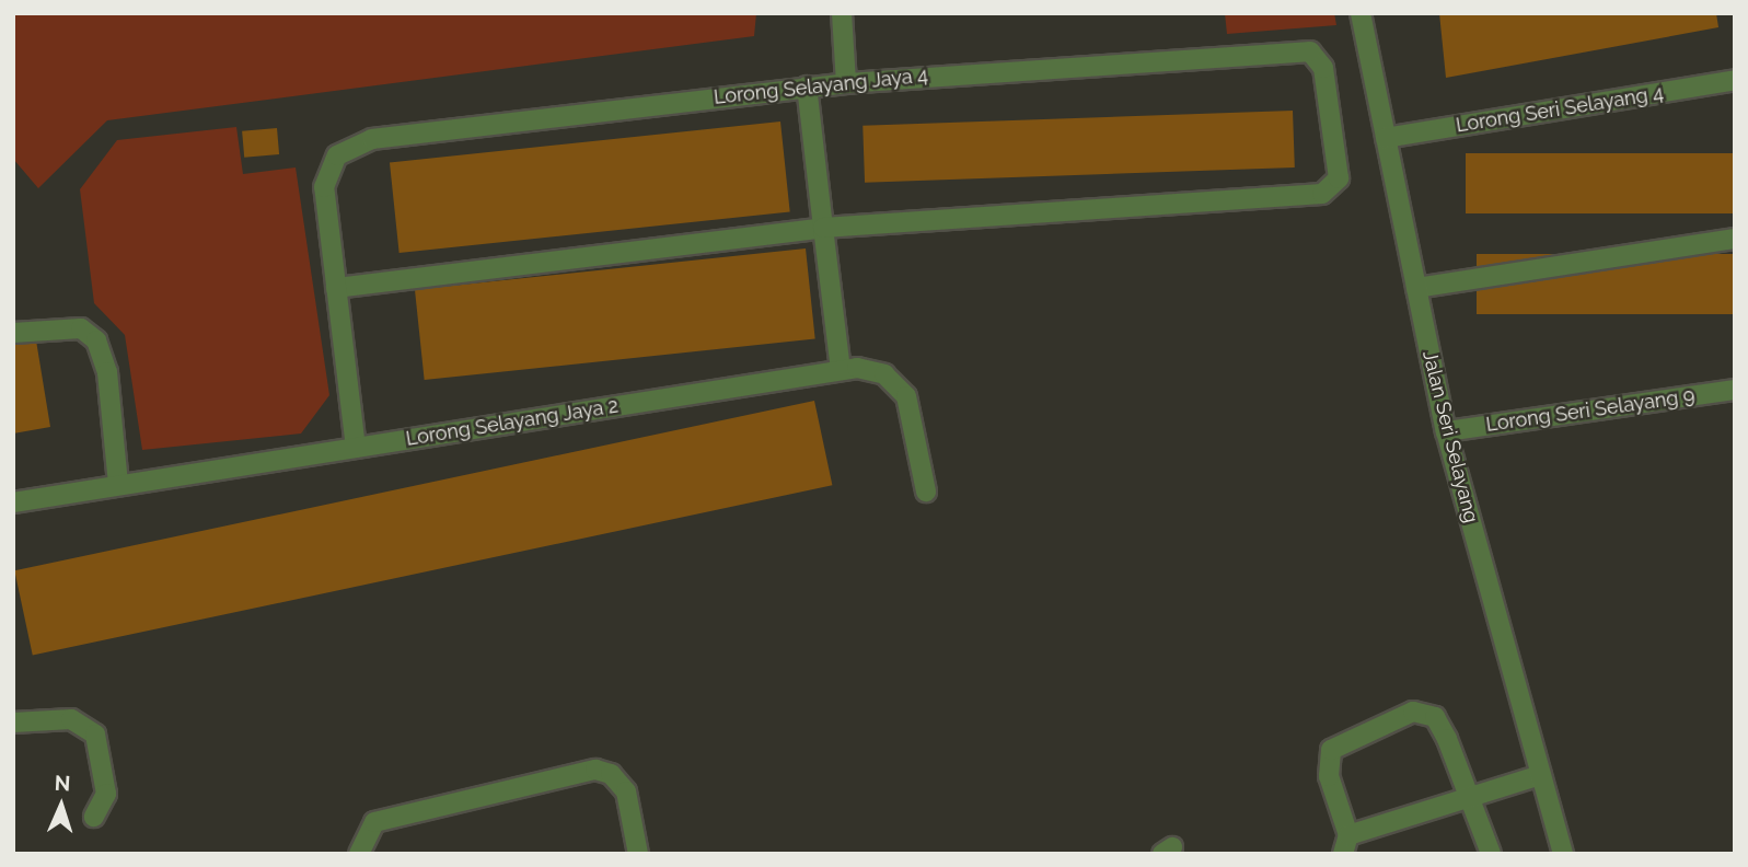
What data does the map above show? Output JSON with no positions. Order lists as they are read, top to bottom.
{
  "streets": {
    "street": [
      "Lorong Selayang Jaya 4",
      "Lorong Seri Selayang 4",
      "Lorong Seri Selayang 9",
      "Lorong Selayang Jaya 2",
      "Jalan Seri Selayang"
    ]
  },
  "crossings": [
    ["Lorong Seri Selayang 4", "Jalan Seri Selayang"],
    ["Lorong Seri Selayang 9", "Jalan Seri Selayang"]
  ],
  "north": "top"
}
